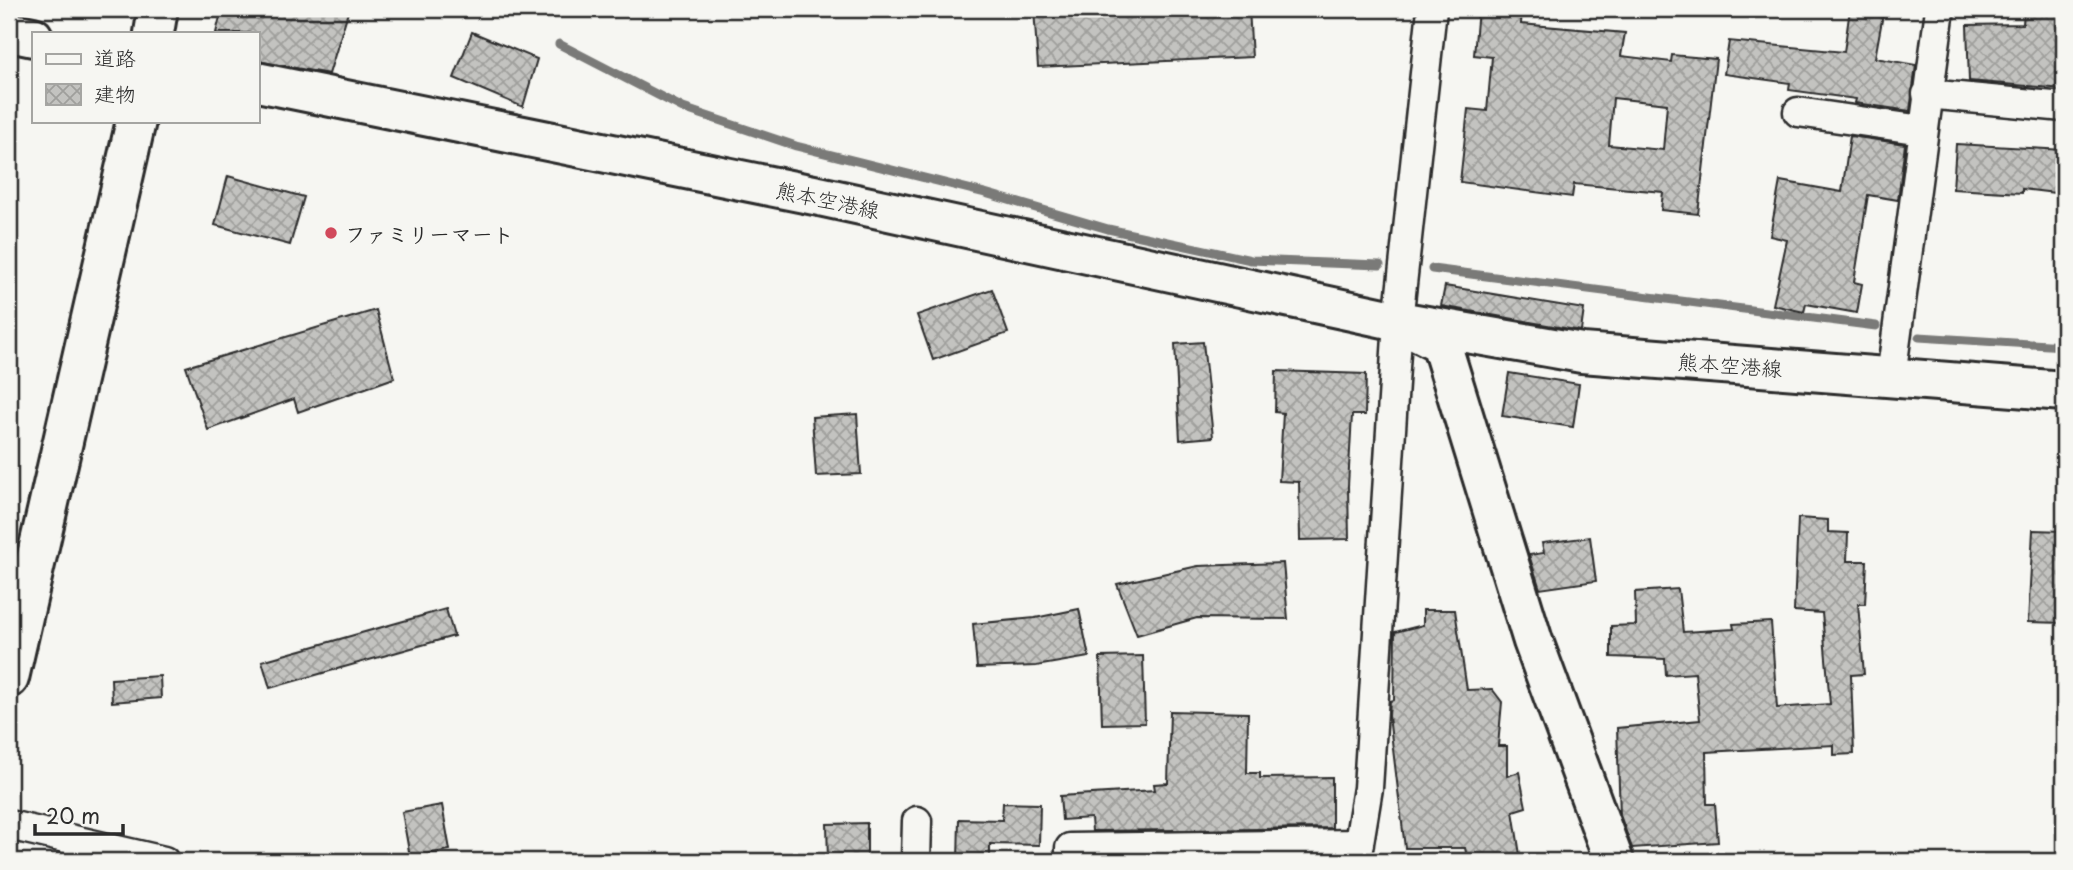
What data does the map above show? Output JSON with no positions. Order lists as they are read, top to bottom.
{
  "streets": {
    "main road": ["熊本空港線"]
  },
  "places": ["ファミリーマート"],
  "legend": ["道路", "建物"],
  "scale_bar": "20 m"
}
